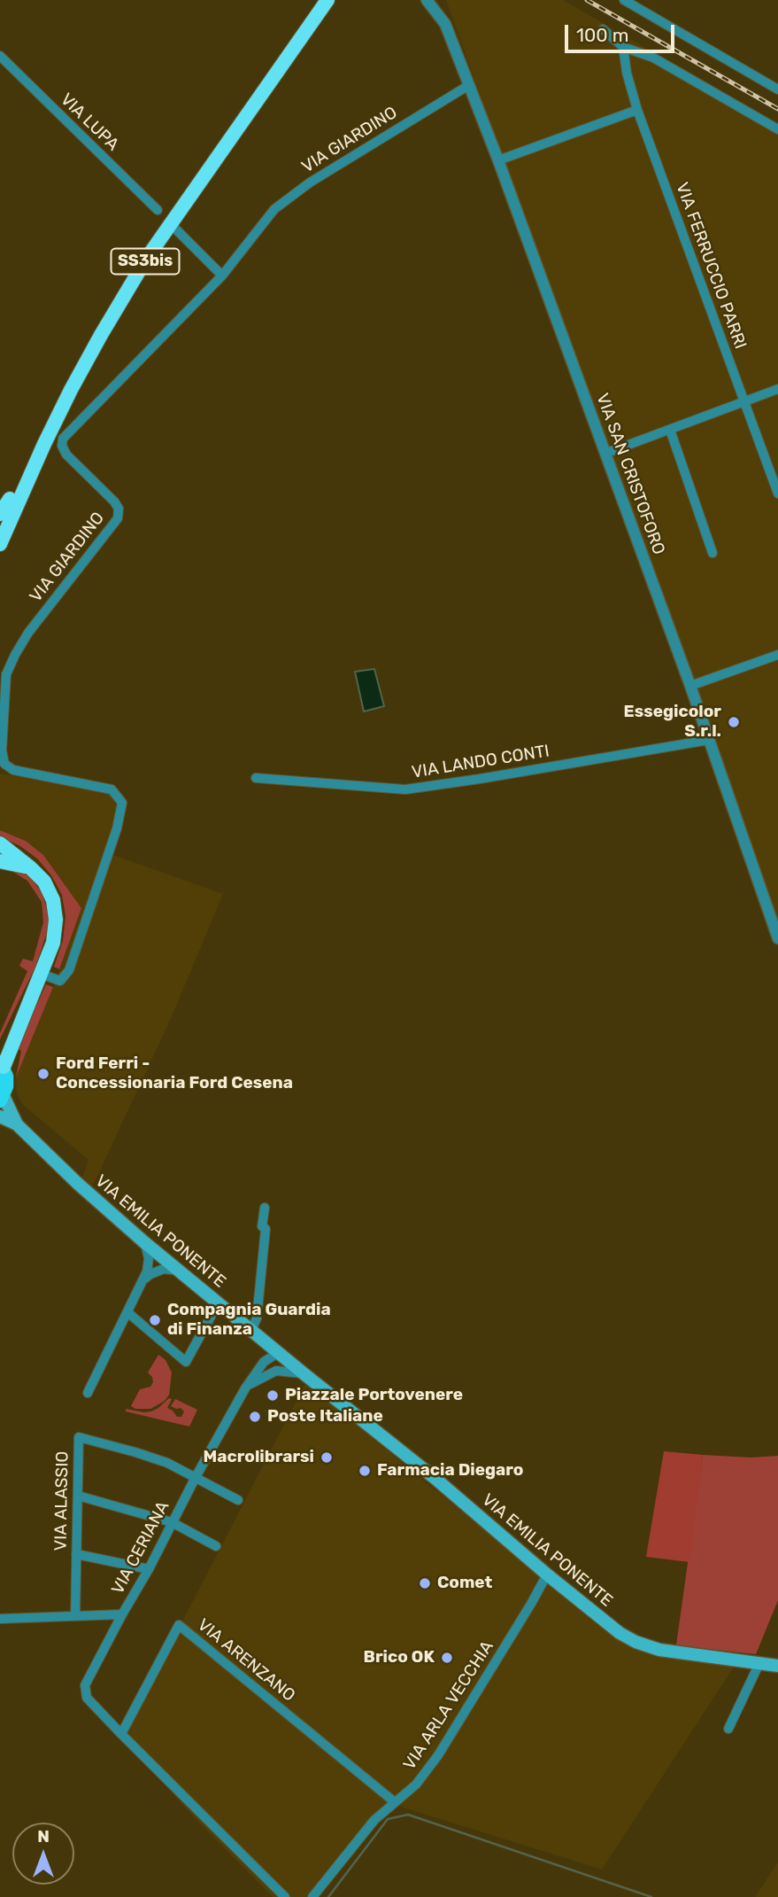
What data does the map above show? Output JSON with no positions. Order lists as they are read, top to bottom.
{
  "streets": {
    "highway": ["SS3bis"],
    "main road": ["VIA EMILIA PONENTE"],
    "street": [
      "VIA LUPA",
      "VIA GIARDINO",
      "VIA FERRUCCIO PARRI",
      "VIA SAN CRISTOFORO",
      "VIA LANDO CONTI",
      "VIA ALASSIO",
      "VIA CERIANA",
      "VIA ARENZANO",
      "VIA ARLA VECCHIA"
    ]
  },
  "crossings": [
    ["VIA GIARDINO", "VIA SAN CRISTOFORO"],
    ["VIA SAN CRISTOFORO", "VIA LANDO CONTI"],
    ["VIA EMILIA PONENTE", "VIA CERIANA"],
    ["VIA EMILIA PONENTE", "VIA ARLA VECCHIA"],
    ["VIA ALASSIO", "VIA CERIANA"],
    ["VIA ARENZANO", "VIA ARLA VECCHIA"]
  ],
  "places": [
    "Essegicolor S.r.l.",
    "Ford Ferri - Concessionaria Ford Cesena",
    "Compagnia Guardia di Finanza",
    "Piazzale Portovenere",
    "Poste Italiane",
    "Macrolibrarsi",
    "Farmacia Diegaro",
    "Comet",
    "Brico OK"
  ],
  "scale_bar": "100 m",
  "north": "top"
}
